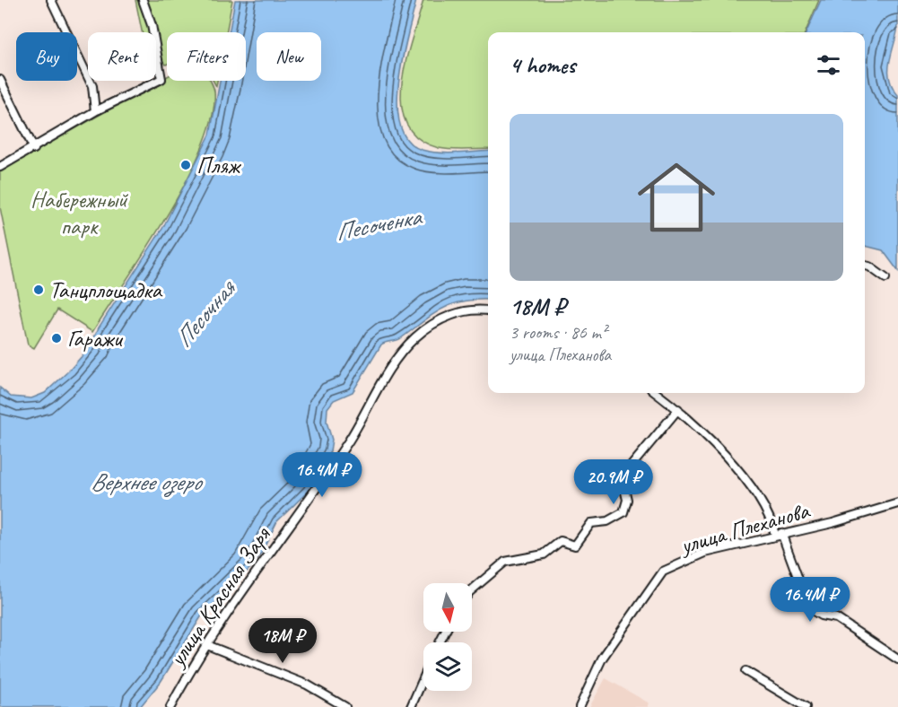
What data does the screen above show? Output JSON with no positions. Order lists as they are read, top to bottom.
{
  "streets": {
    "street": ["улица Плеханова", "улица Красная Заря"]
  },
  "water": ["Песоченка", "Песочная", "Верхнее озеро"],
  "parks": ["Набережный парк"],
  "places": ["Пляж", "Танцплощадка", "Гаражи"],
  "north": "bottom",
  "page": {
    "chip": [
      "Buy",
      "Rent",
      "Filters",
      "New"
    ],
    "heading": "4 homes",
    "list": [
      {
        "name": "18M ₽",
        "note": "3 rooms · 86 m² · улица Плеханова"
      }
    ],
    "price": [
      "16.4M ₽",
      "20.9M ₽",
      "16.4M ₽",
      "18M ₽"
    ]
  }
}
